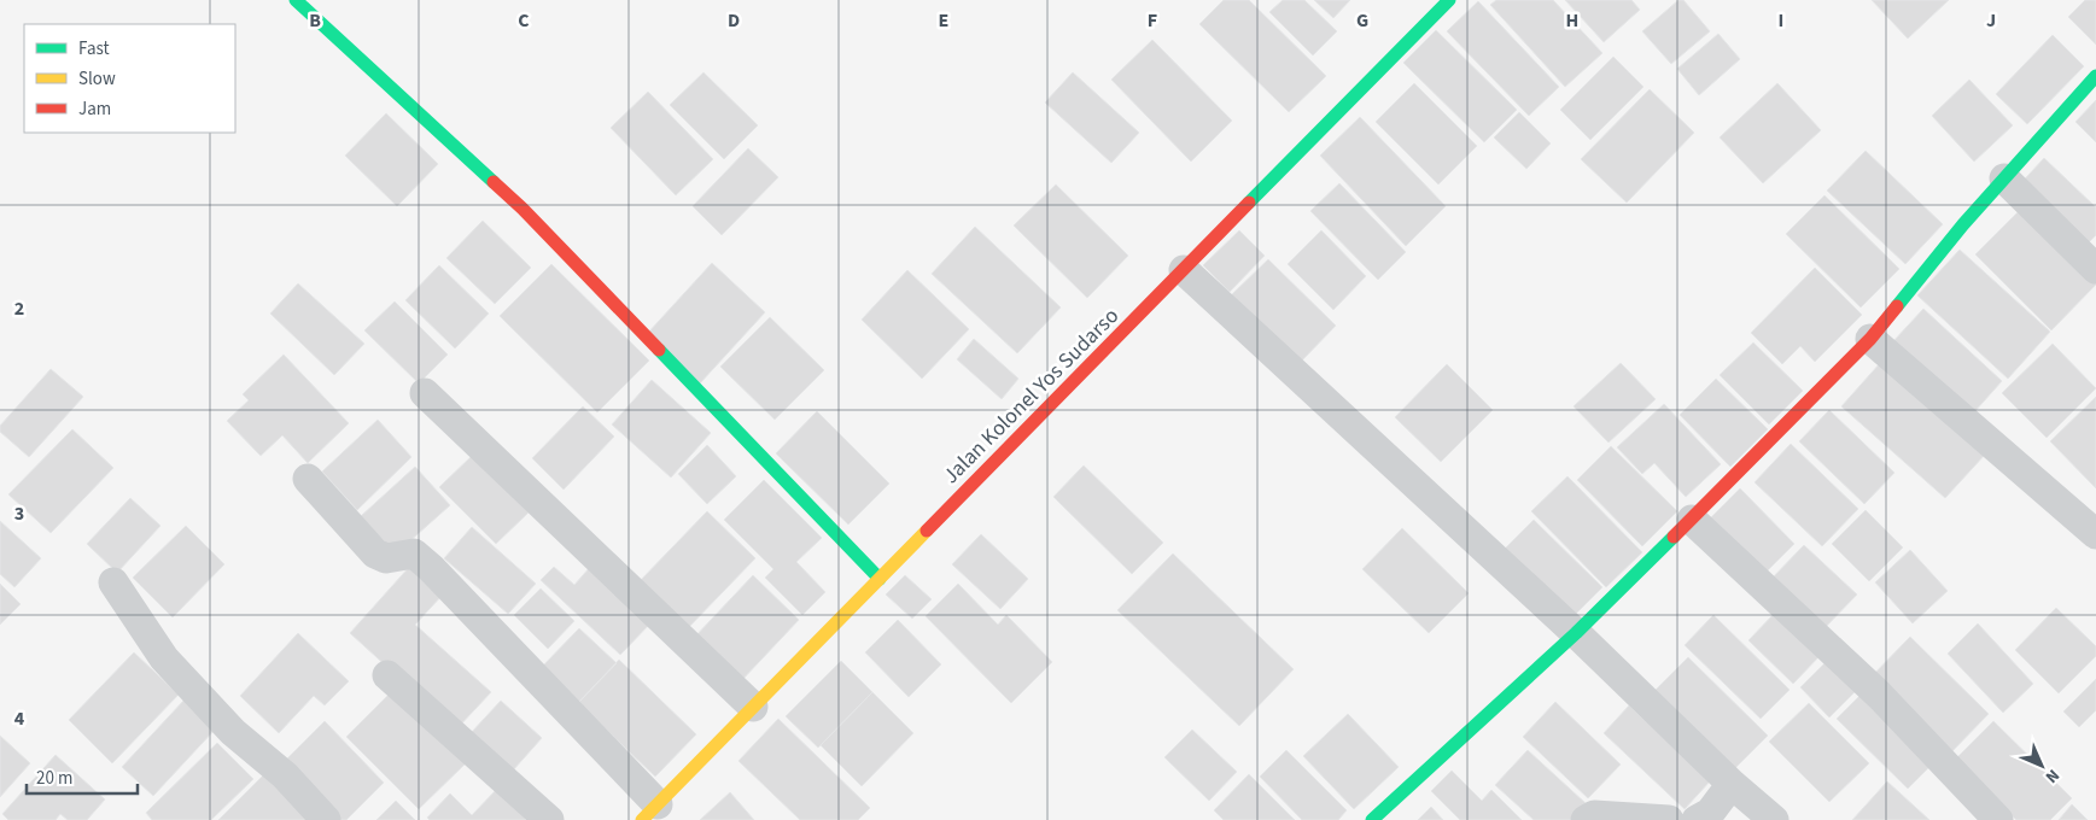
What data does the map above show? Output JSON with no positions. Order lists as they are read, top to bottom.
{
  "streets": {
    "street": ["Jalan Kolonel Yos Sudarso"]
  },
  "legend": ["Fast", "Slow", "Jam"],
  "scale_bar": "20 m",
  "north": "bottom right",
  "grid": {
    "columns": [
      "B",
      "C",
      "D",
      "E",
      "F",
      "G",
      "H",
      "I",
      "J"
    ],
    "rows": ["2", "3", "4"]
  }
}
